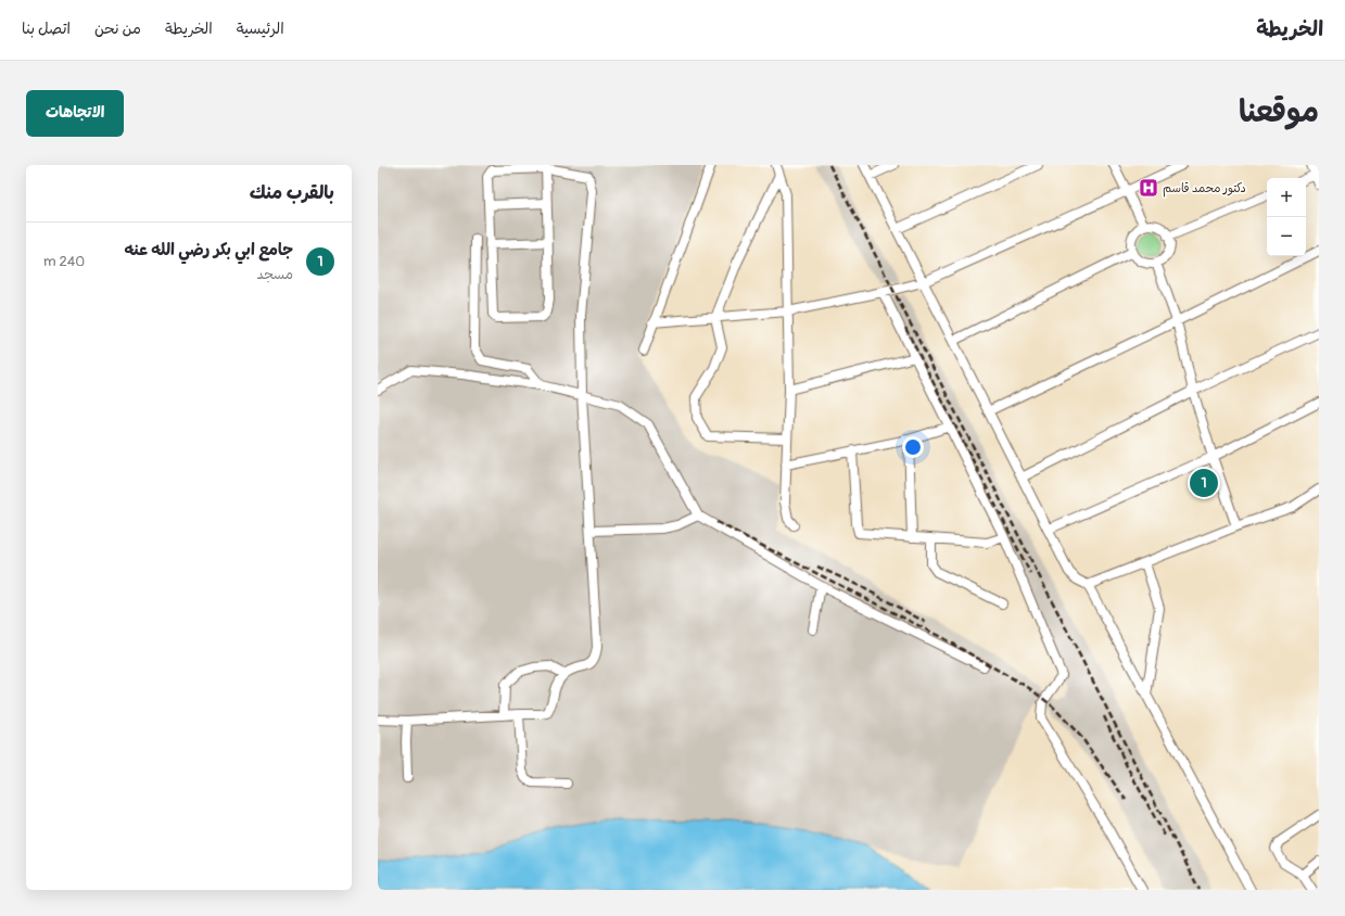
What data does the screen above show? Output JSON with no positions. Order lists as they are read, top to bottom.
{
  "places": {
    "hospital": ["دكتور محمد قاسم"]
  },
  "page": {
    "header": "الخريطة",
    "nav": [
      "الرئيسية",
      "الخريطة",
      "من نحن",
      "اتصل بنا"
    ],
    "title": "موقعنا",
    "buttons": "الاتجاهات",
    "heading": "بالقرب منك",
    "map_buttons": ["+", "−"],
    "list": [
      {
        "mark": "1",
        "name": "جامع ابي بكر رضي الله عنه",
        "note": "مسجد",
        "value": "240 m"
      }
    ],
    "pins": "1"
  }
}
